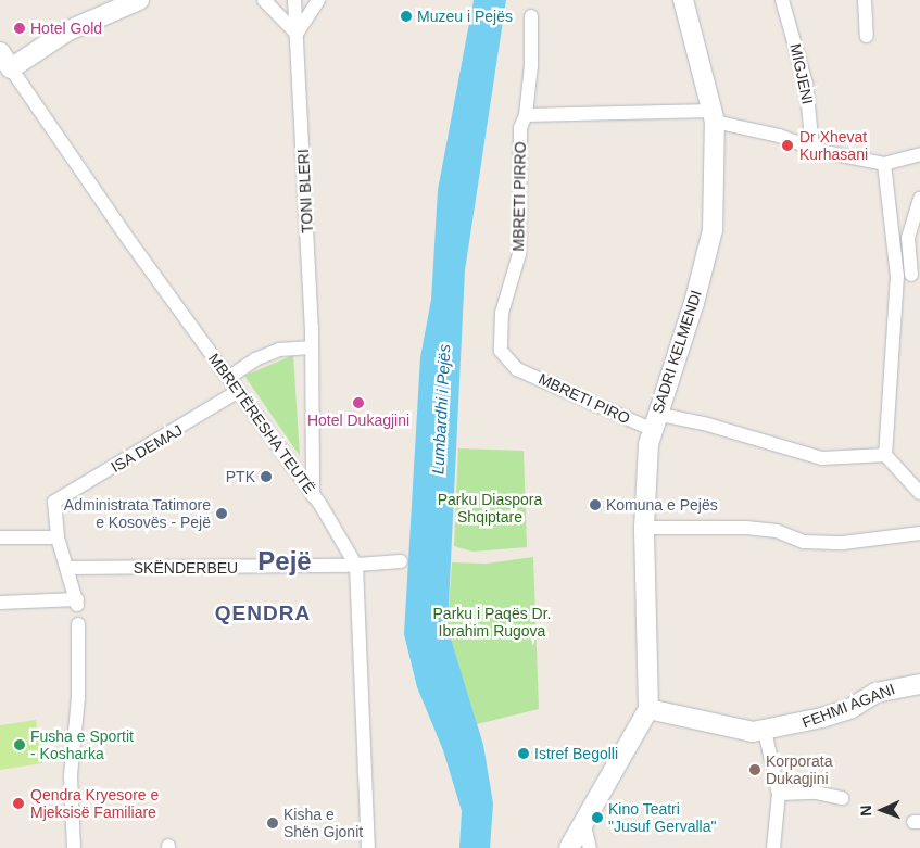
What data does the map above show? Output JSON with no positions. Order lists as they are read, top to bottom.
{
  "streets": {
    "street": [
      "MIGJENI",
      "TONI BLERI",
      "MBRETI PIRRO",
      "SADRI KELMENDI",
      "MBRETI PIRO",
      "MBRETËRESHA TEUTË",
      "ISA DEMAJ",
      "SKËNDERBEU",
      "FEHMI AGANI"
    ]
  },
  "crossings": [
    ["TONI BLERI", "MBRETËRESHA TEUTË"],
    ["MBRETI PIRRO", "MBRETI PIRO"],
    ["SADRI KELMENDI", "MBRETI PIRO"],
    ["SADRI KELMENDI", "FEHMI AGANI"],
    ["MBRETËRESHA TEUTË", "ISA DEMAJ"],
    ["MBRETËRESHA TEUTË", "SKËNDERBEU"]
  ],
  "districts": ["Pejë", "QENDRA"],
  "water": ["Lumbardhi i Pejës"],
  "parks": ["Parku Diaspora Shqiptare", "Parku i Paqës Dr. Ibrahim Rugova"],
  "places": [
    "Muzeu i Pejës",
    "Hotel Gold",
    "Dr Xhevat Kurhasani",
    "Hotel Dukagjini",
    "PTK",
    "Komuna e Pejës",
    "Administrata Tatimore e Kosovës - Pejë",
    "Fusha e Sportit - Kosharka",
    "Istref Begolli",
    "Korporata Dukagjini",
    "Qendra Kryesore e Mjeksisë Familiare",
    "Kino Teatri \"Jusuf Gervalla\"",
    "Kisha e Shën Gjonit"
  ],
  "north": "left"
}
